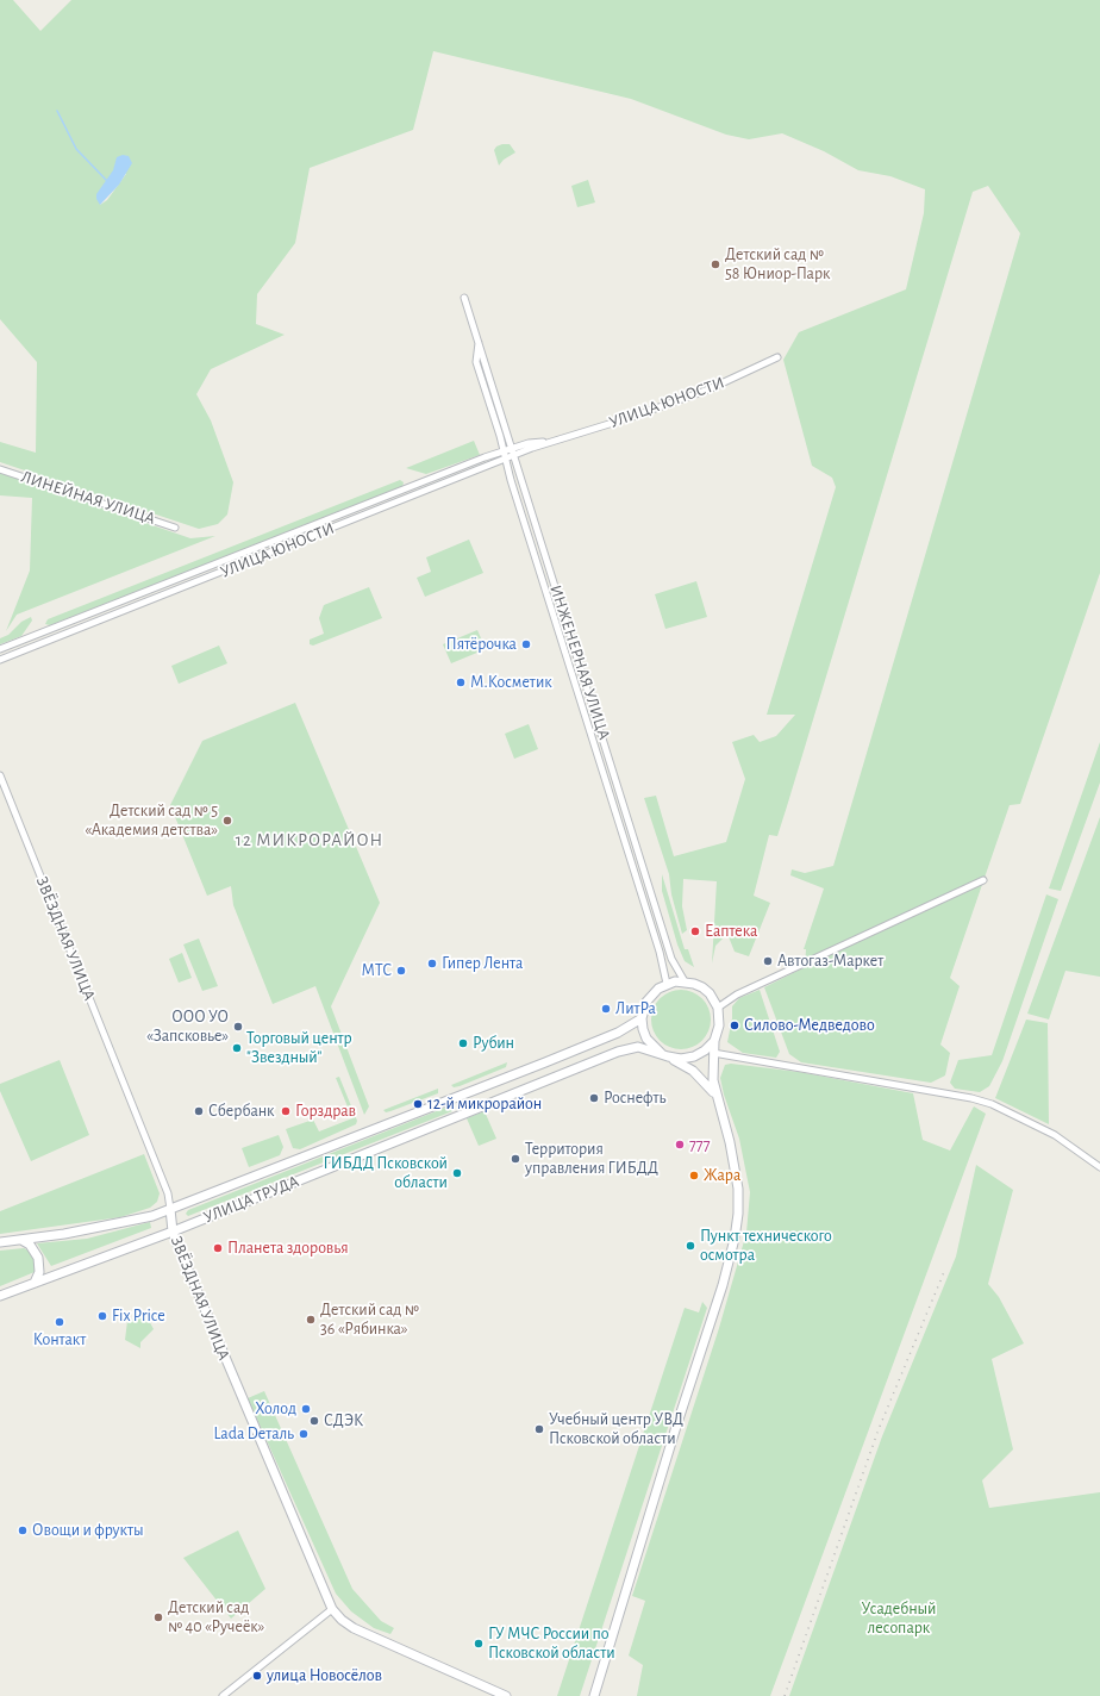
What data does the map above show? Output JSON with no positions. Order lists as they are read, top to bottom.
{
  "streets": {
    "main road": ["ЗВЁЗДНАЯ УЛИЦА", "УЛИЦА ТРУДА"],
    "street": ["УЛИЦА ЮНОСТИ", "ЛИНЕЙНАЯ УЛИЦА", "ИНЖЕНЕРНАЯ УЛИЦА"]
  },
  "crossings": [
    ["УЛИЦА ЮНОСТИ", "ИНЖЕНЕРНАЯ УЛИЦА"],
    ["ИНЖЕНЕРНАЯ УЛИЦА", "УЛИЦА ТРУДА"],
    ["ЗВЁЗДНАЯ УЛИЦА", "УЛИЦА ТРУДА"]
  ],
  "districts": ["12 МИКРОРАЙОН"],
  "parks": ["Усадебный лесопарк"],
  "places": [
    "Детский сад № 58 Юниор-Парк",
    "Пятёрочка",
    "М.Косметик",
    "Детский сад № 5 «Академия детства»",
    "Еаптека",
    "Автогаз-Маркет",
    "Гипер Лента",
    "МТС",
    "ЛитРа",
    "Силово-Медведово",
    "ООО УО «Запсковье»",
    "Рубин",
    "Торговый центр \"Звездный\"",
    "Роснефть",
    "12-й микрорайон",
    "Сбербанк",
    "Горздрав",
    "777",
    "Территория управления ГИБДД",
    "ГИБДД Псковской области",
    "Жара",
    "Пункт технического осмотра",
    "Планета здоровья",
    "Fix Price",
    "Детский сад № 36 «Рябинка»",
    "Контакт",
    "Холод",
    "СДЭК",
    "Учебный центр УВД Псковской области",
    "Lada Dеталь",
    "Овощи и фрукты",
    "Детский сад № 40 «Ручеёк»",
    "ГУ МЧС России по Псковской области",
    "улица Новосёлов"
  ]
}
